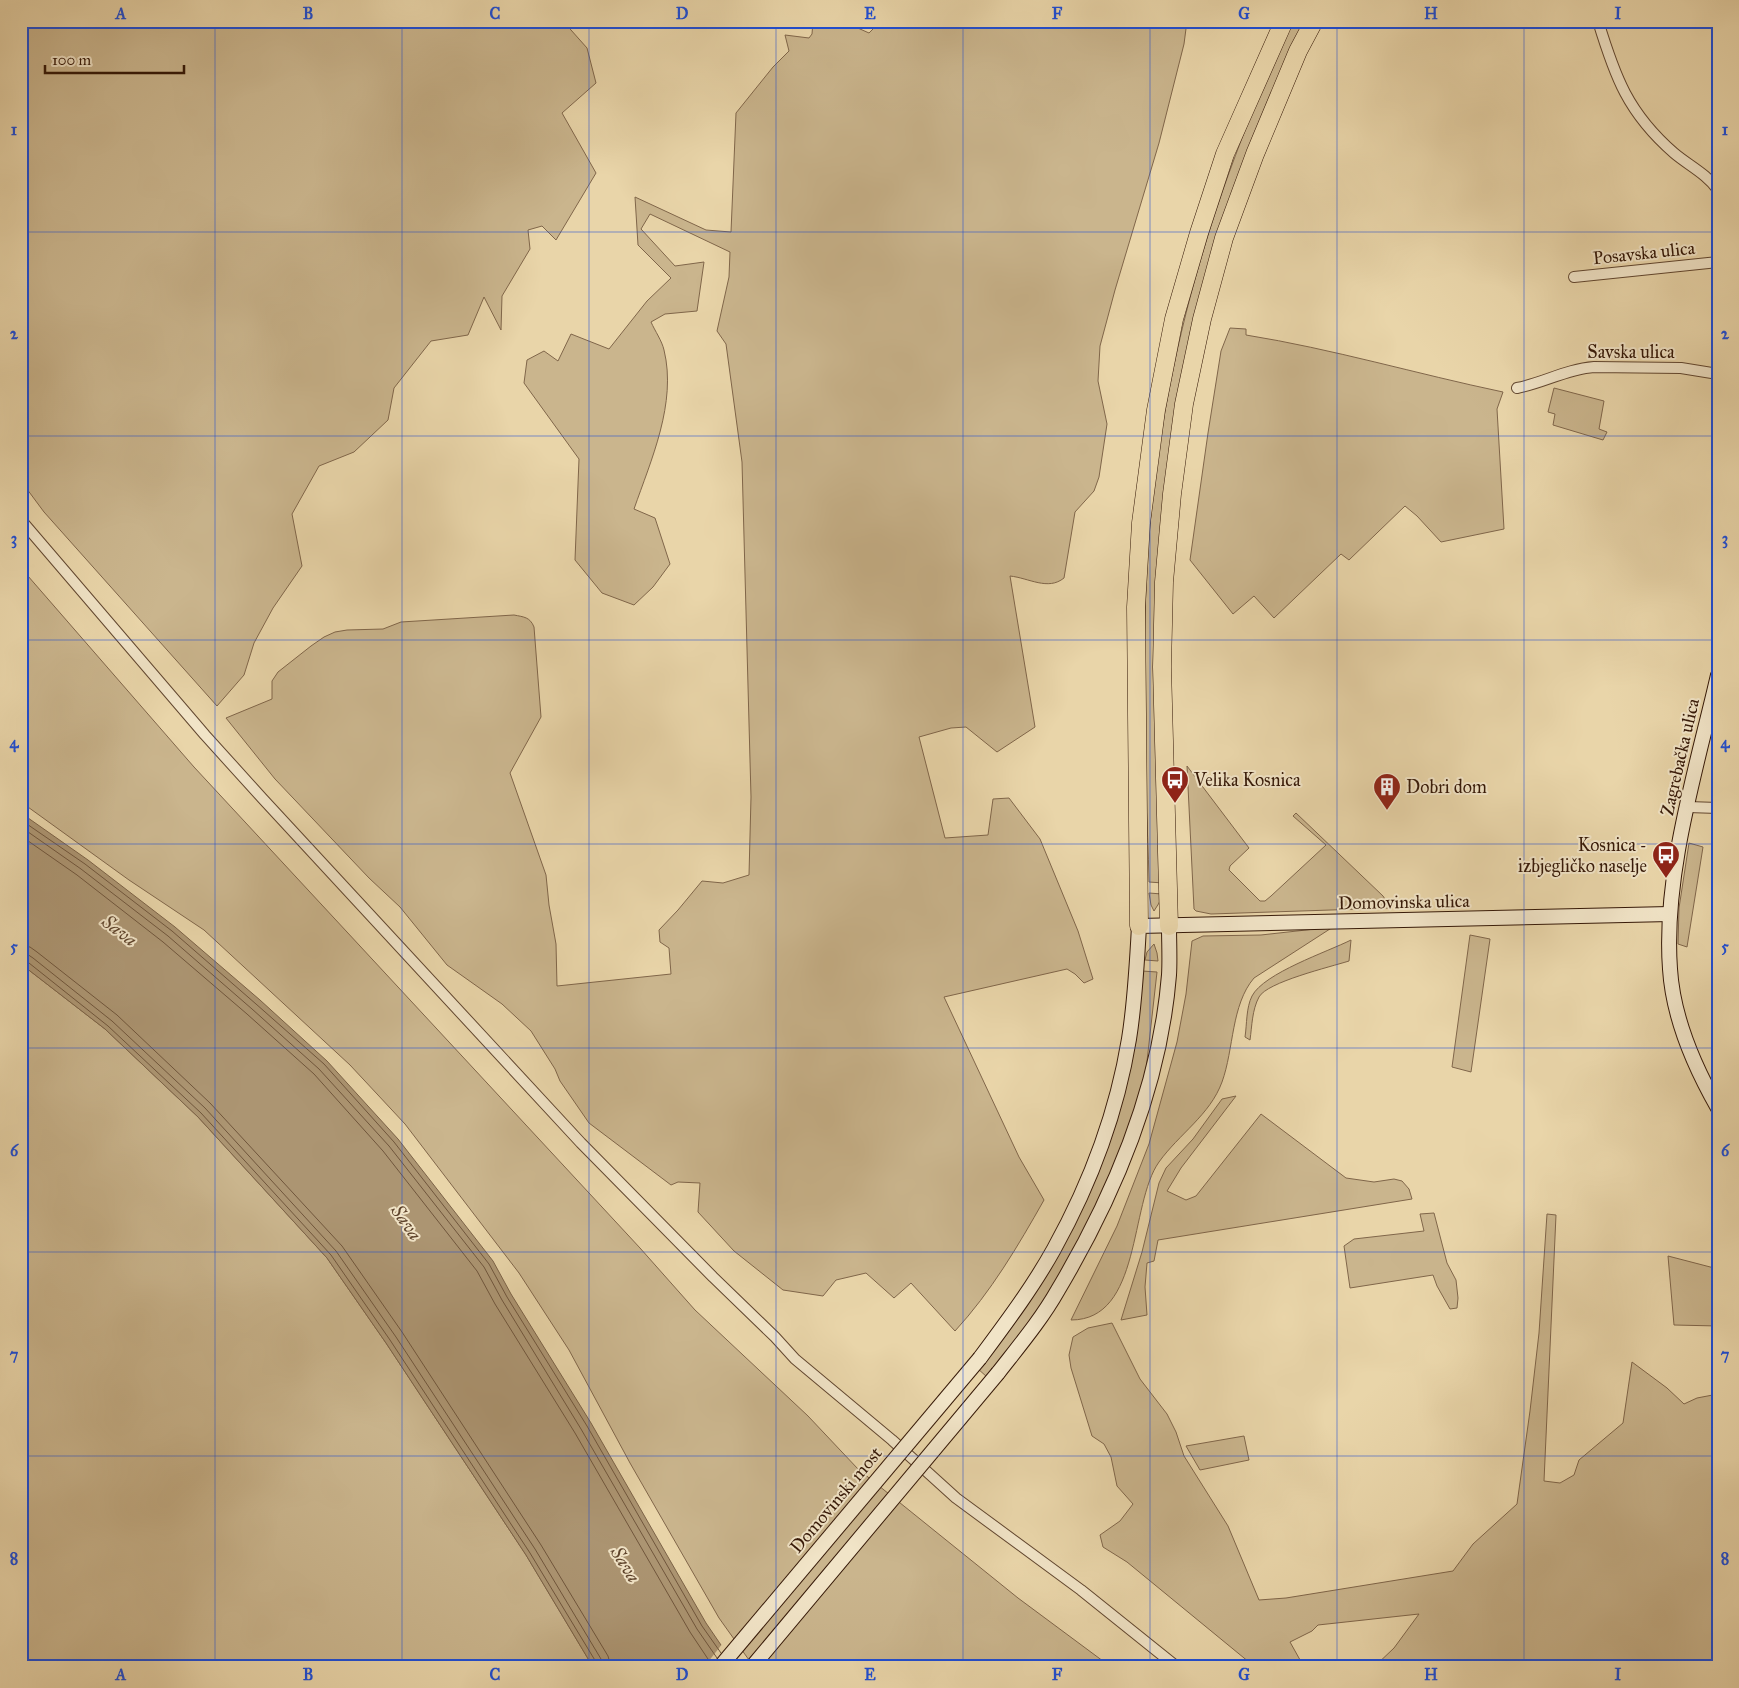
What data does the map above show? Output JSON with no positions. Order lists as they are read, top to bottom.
{
  "streets": {
    "main road": ["Zagrebačka ulica", "Domovinska ulica", "Domovinski most"],
    "street": ["Posavska ulica", "Savska ulica"]
  },
  "crossings": [
    ["Zagrebačka ulica", "Domovinska ulica"],
    ["Domovinska ulica", "Domovinski most"]
  ],
  "water": ["Sava"],
  "places": {
    "bus stop": ["Velika Kosnica", "Kosnica - izbjegličko naselje"],
    "building": ["Dobri dom"]
  },
  "scale_bar": "100 m",
  "grid": {
    "columns": [
      "A",
      "B",
      "C",
      "D",
      "E",
      "F",
      "G",
      "H",
      "I"
    ],
    "rows": [
      "1",
      "2",
      "3",
      "4",
      "5",
      "6",
      "7",
      "8"
    ]
  }
}
